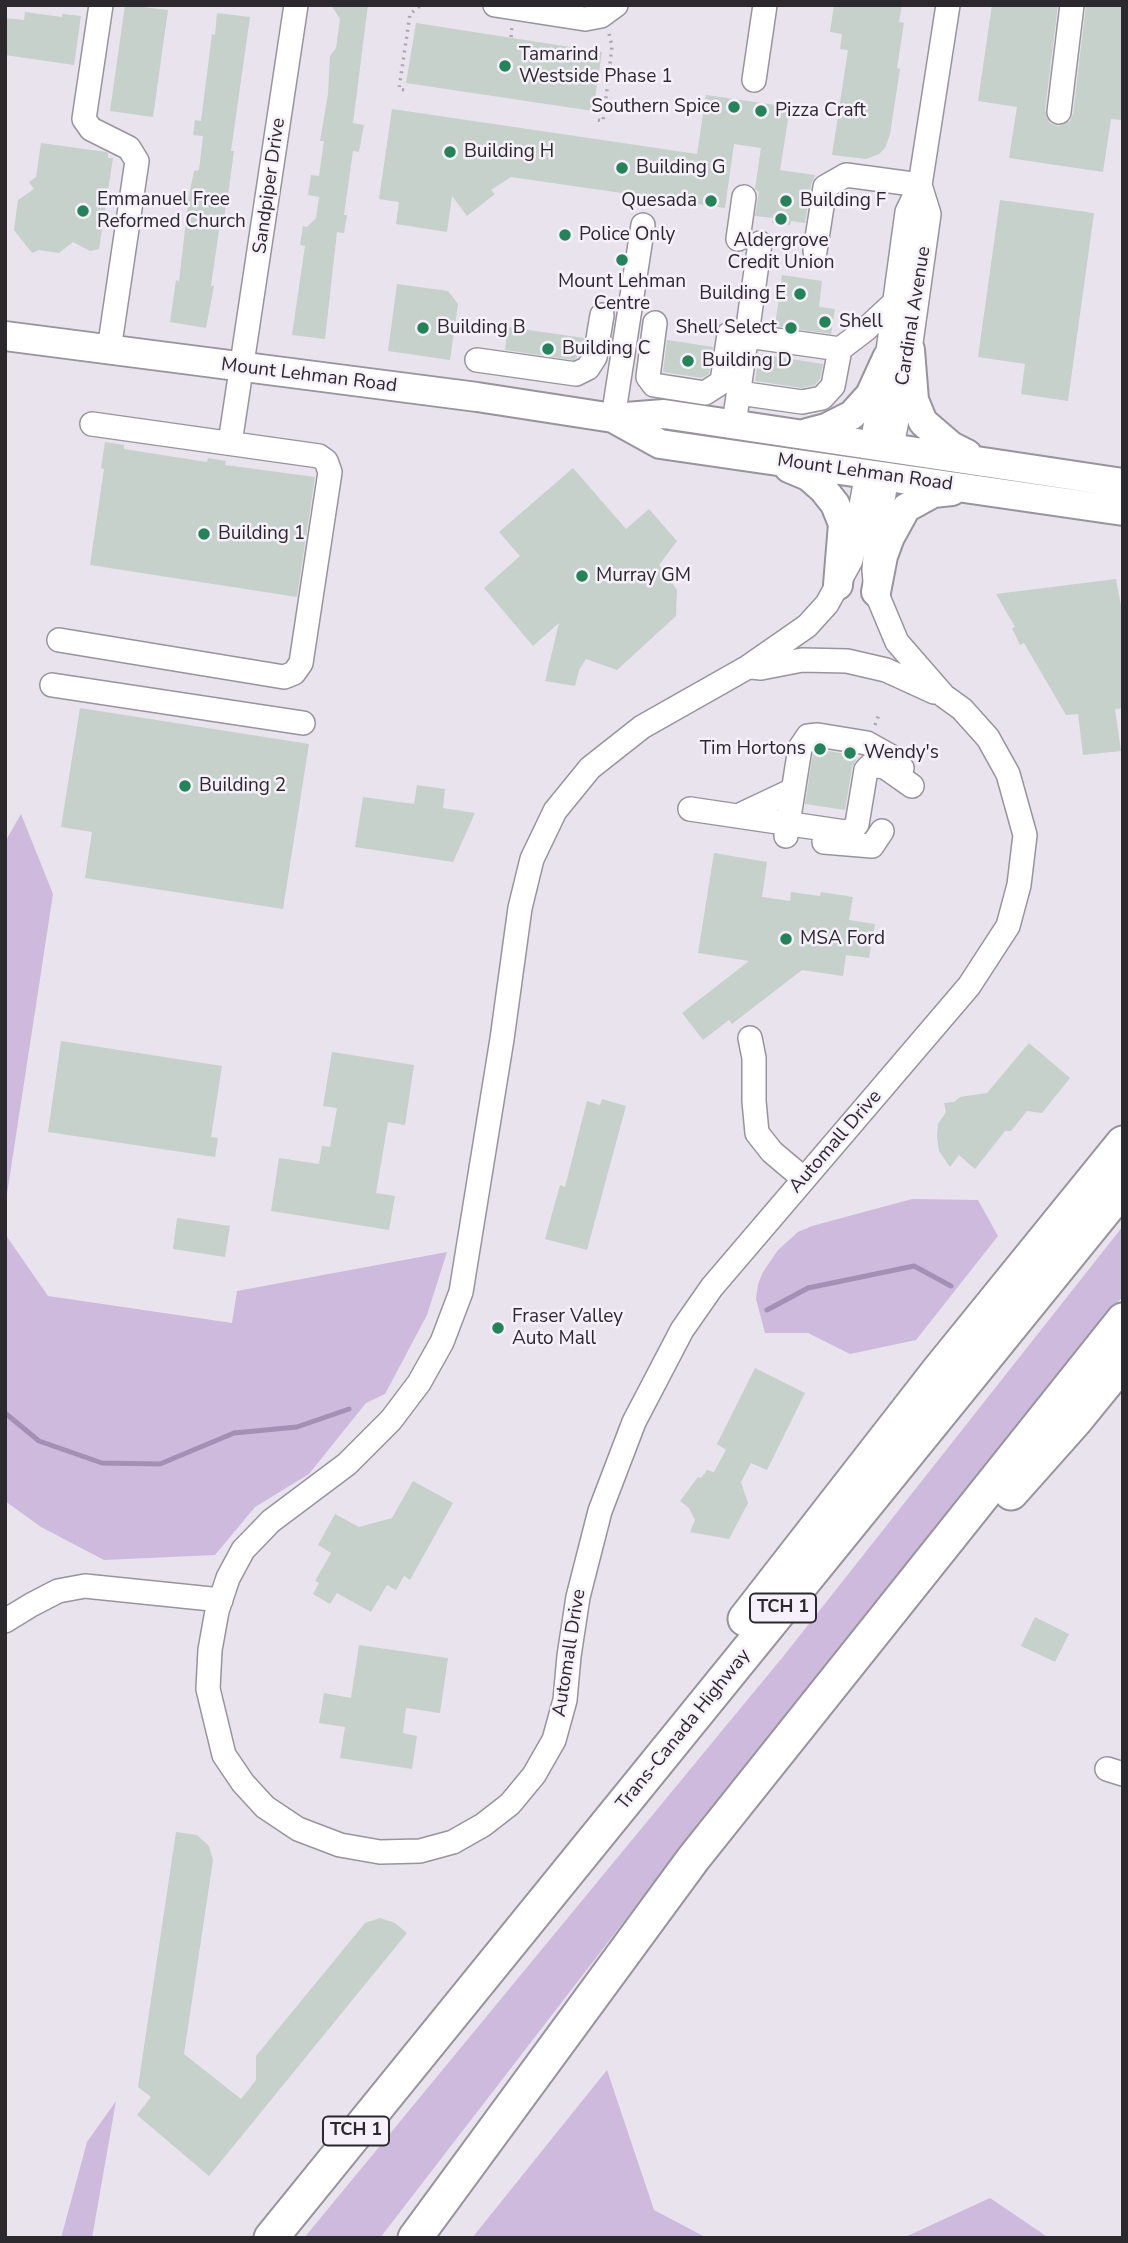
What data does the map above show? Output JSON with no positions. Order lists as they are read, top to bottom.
{
  "streets": {
    "highway": ["TCH 1", "Trans-Canada Highway"],
    "main road": ["Mount Lehman Road"],
    "street": ["Sandpiper Drive", "Cardinal Avenue", "Automall Drive"]
  },
  "crossings": [
    ["Sandpiper Drive", "Mount Lehman Road"],
    ["Cardinal Avenue", "Mount Lehman Road"],
    ["Mount Lehman Road", "Automall Drive"]
  ],
  "places": [
    "Tamarind Westside Phase 1",
    "Southern Spice",
    "Pizza Craft",
    "Building H",
    "Building G",
    "Quesada",
    "Building F",
    "Emmanuel Free Reformed Church",
    "Aldergrove Credit Union",
    "Police Only",
    "Mount Lehman Centre",
    "Building E",
    "Shell",
    "Building B",
    "Shell Select",
    "Building C",
    "Building D",
    "Building 1",
    "Murray GM",
    "Tim Hortons",
    "Wendy's",
    "Building 2",
    "MSA Ford",
    "Fraser Valley Auto Mall"
  ]
}
